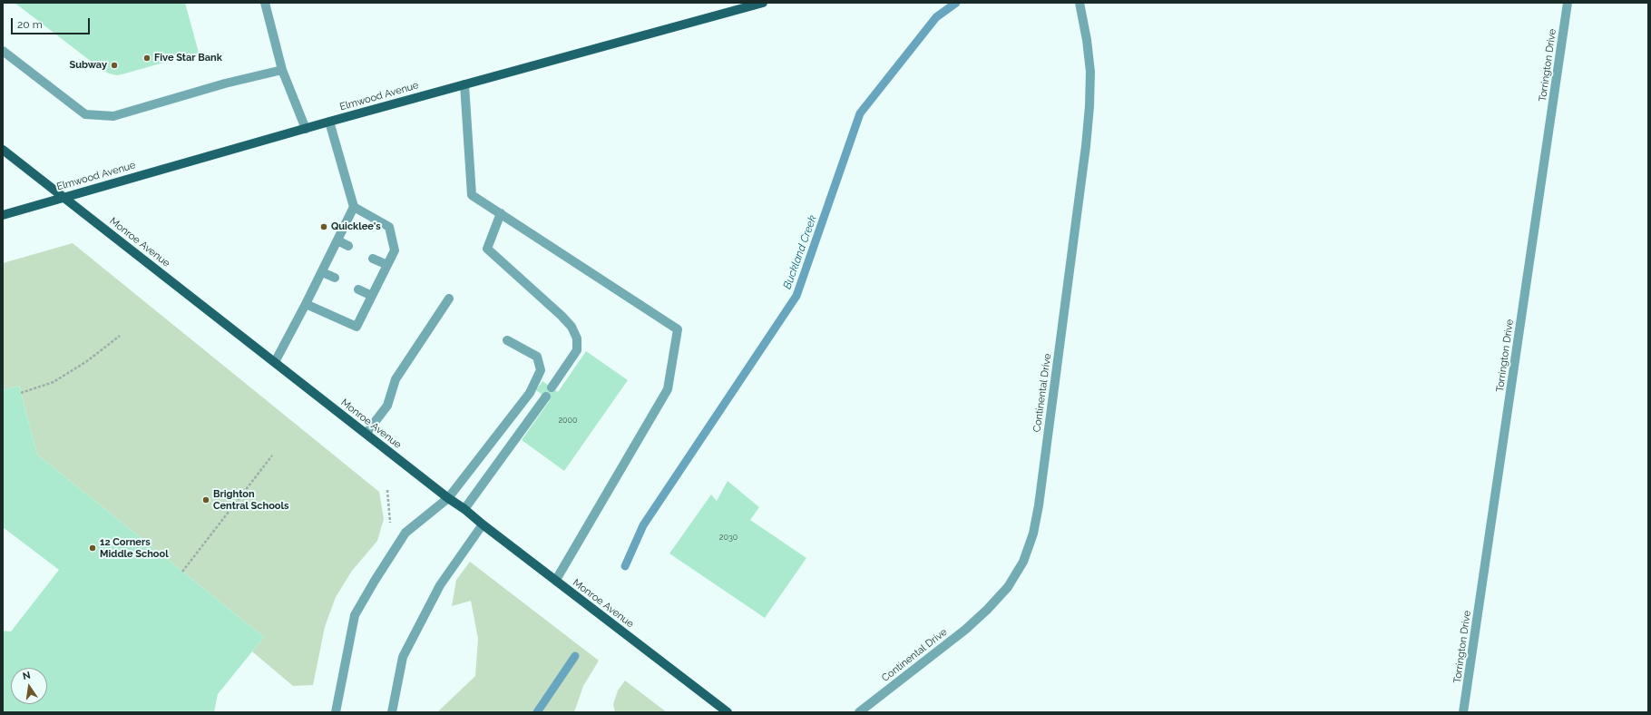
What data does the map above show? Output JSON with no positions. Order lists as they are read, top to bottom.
{
  "streets": {
    "main road": ["Elmwood Avenue", "Monroe Avenue"],
    "street": ["Torrington Drive", "Continental Drive"]
  },
  "crossings": [
    ["Elmwood Avenue", "Monroe Avenue"]
  ],
  "water": ["Buckland Creek"],
  "places": [
    "Five Star Bank",
    "Subway",
    "Quicklee's",
    "Brighton Central Schools",
    "12 Corners Middle School"
  ],
  "house_numbers": ["2000", "2030"],
  "scale_bar": "20 m",
  "north": "top"
}
